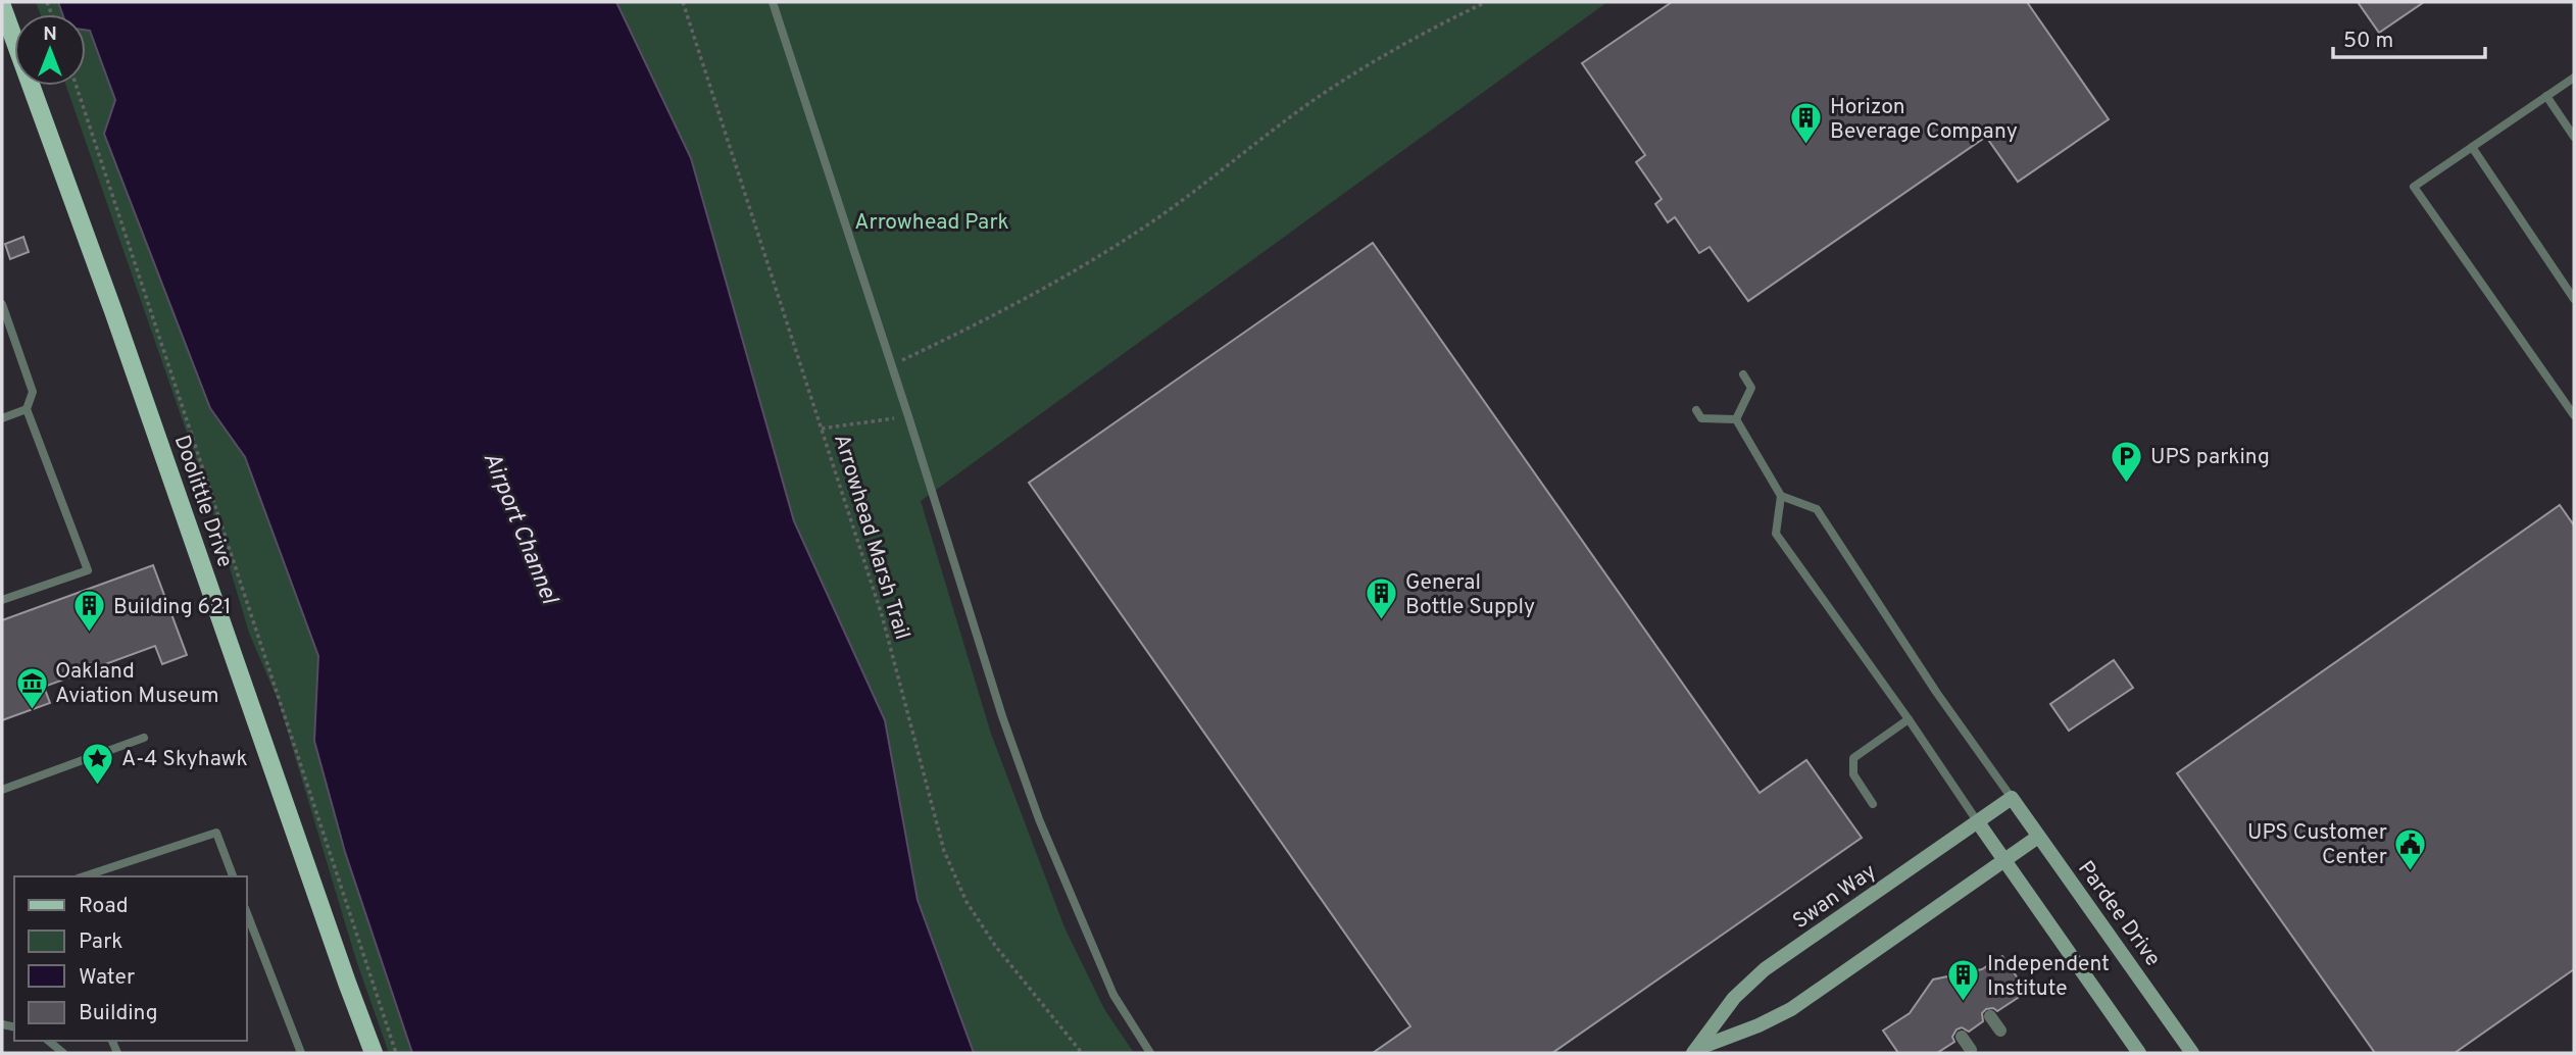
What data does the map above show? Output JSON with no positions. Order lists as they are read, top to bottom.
{
  "streets": {
    "main road": ["Doolittle Drive", "Swan Way", "Pardee Drive"],
    "path": ["Arrowhead Marsh Trail"]
  },
  "crossings": [
    ["Swan Way", "Pardee Drive"]
  ],
  "water": ["Airport Channel"],
  "parks": ["Arrowhead Park"],
  "places": {
    "building": [
      "Horizon Beverage Company",
      "General Bottle Supply",
      "Building 621",
      "Independent Institute"
    ],
    "parking": ["UPS parking"],
    "museum": ["Oakland Aviation Museum"],
    "place": ["A-4 Skyhawk"],
    "public building": ["UPS Customer Center"]
  },
  "legend": [
    "Road",
    "Park",
    "Water",
    "Building"
  ],
  "scale_bar": "50 m",
  "north": "top"
}
